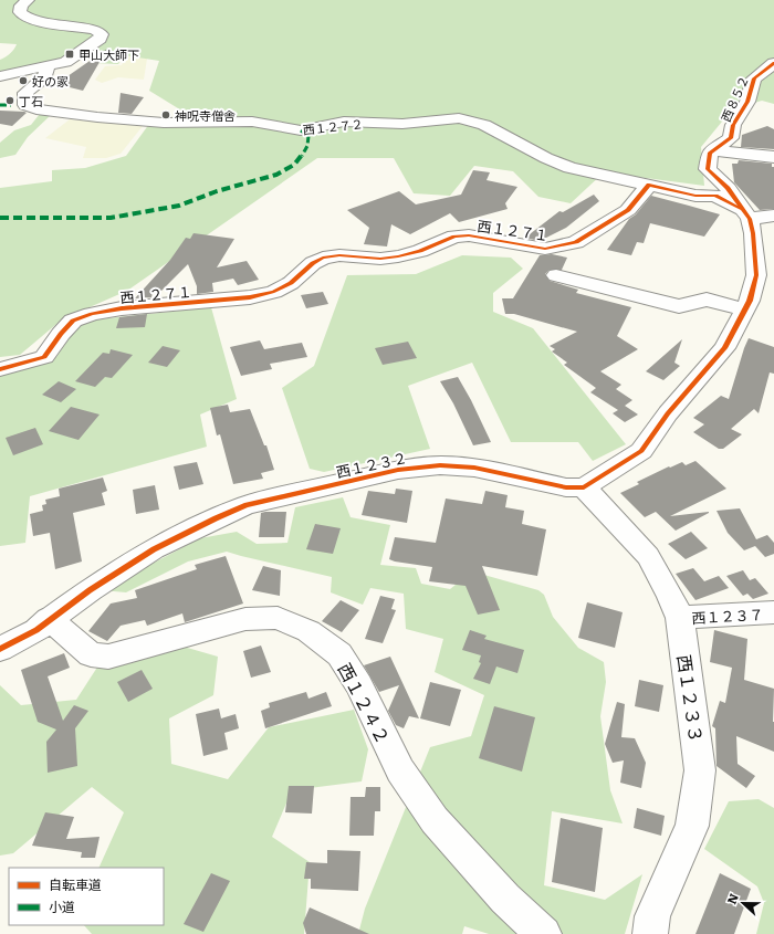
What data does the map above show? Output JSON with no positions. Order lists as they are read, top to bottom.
{
  "streets": {
    "street": [
      "西８５２",
      "西１２７２",
      "西１２７１",
      "西１２３２",
      "西１２３７",
      "西１２３３",
      "西１２４２"
    ]
  },
  "crossings": [
    ["西１２７２", "西１２７１"],
    ["西１２３２", "西１２３３"],
    ["西１２３２", "西１２４２"],
    ["西１２３７", "西１２３３"]
  ],
  "places": {
    "transit": ["甲山大師下"],
    "other": ["好の家", "丁石", "神呪寺僧舎"]
  },
  "legend": ["自転車道", "小道"],
  "north": "left"
}
